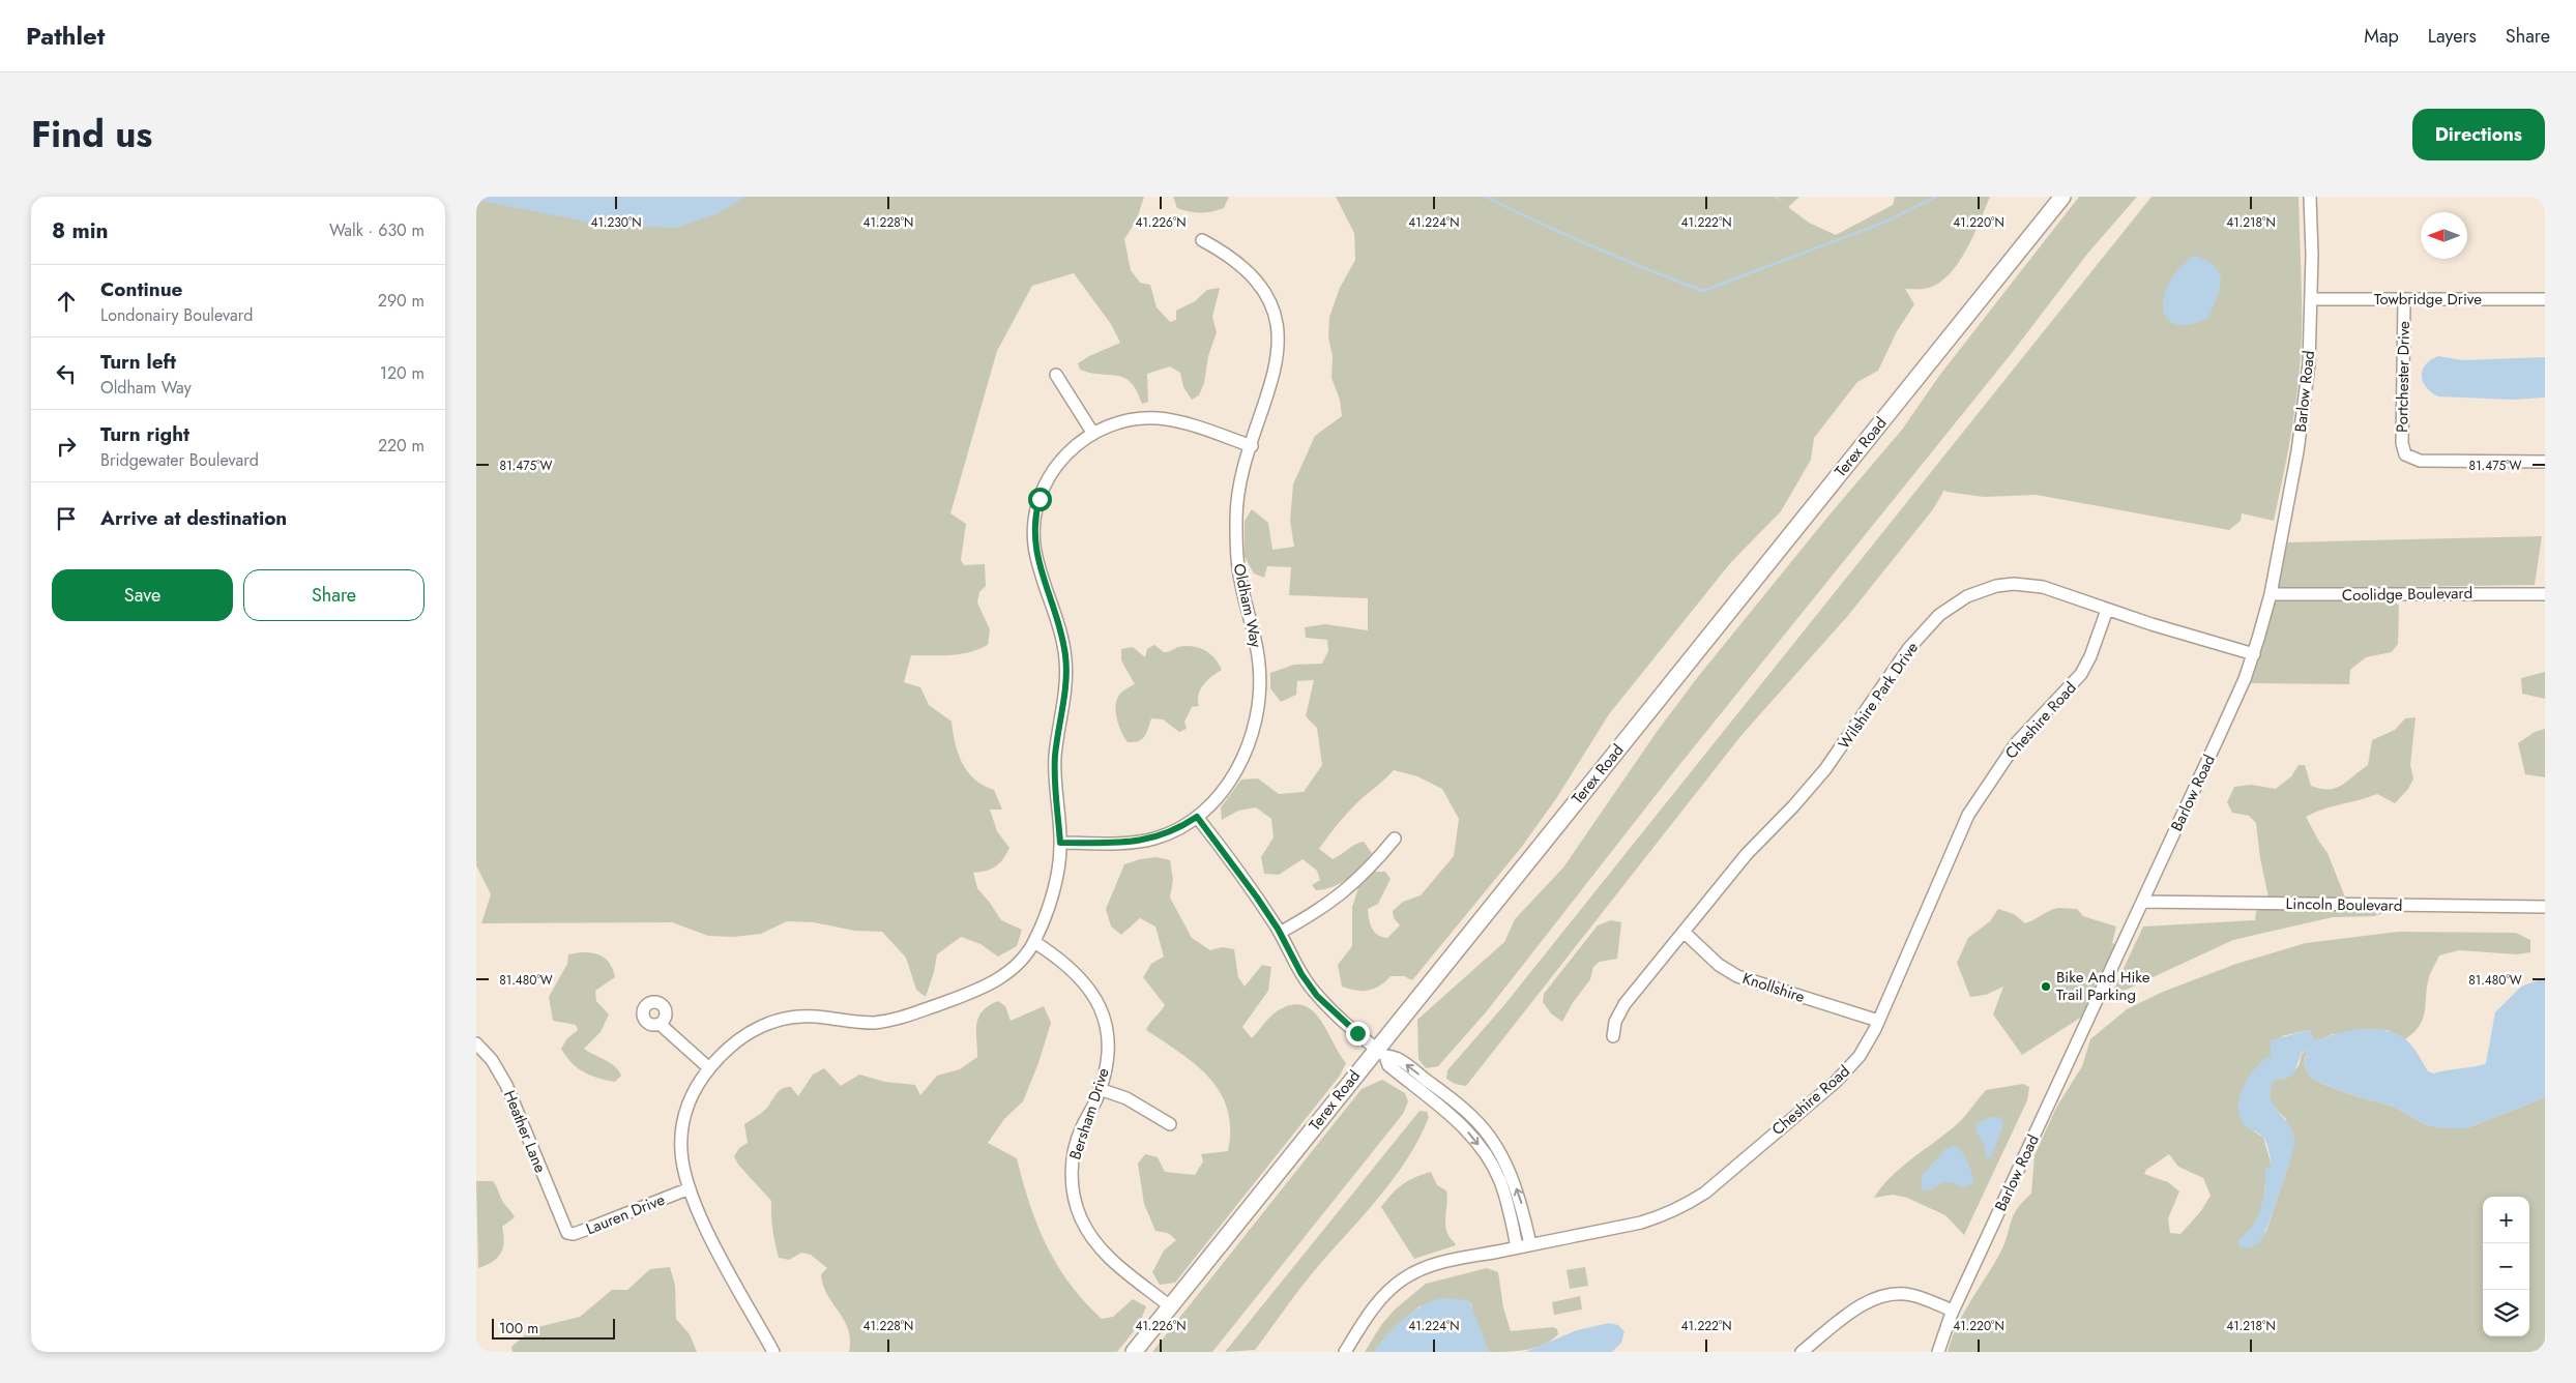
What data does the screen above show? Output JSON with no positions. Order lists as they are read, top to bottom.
{
  "streets": {
    "main road": ["Terex Road"],
    "street": [
      "Towbridge Drive",
      "Portchester Drive",
      "Barlow Road",
      "Coolidge Boulevard",
      "Oldham Way",
      "Wilshire Park Drive",
      "Cheshire Road",
      "Lincoln Boulevard",
      "Knollshire",
      "Bersham Drive",
      "Heather Lane",
      "Lauren Drive"
    ]
  },
  "crossings": [
    ["Towbridge Drive", "Portchester Drive"],
    ["Towbridge Drive", "Barlow Road"],
    ["Barlow Road", "Coolidge Boulevard"],
    ["Barlow Road", "Wilshire Park Drive"],
    ["Barlow Road", "Lincoln Boulevard"],
    ["Terex Road", "Bersham Drive"],
    ["Wilshire Park Drive", "Cheshire Road"],
    ["Wilshire Park Drive", "Knollshire"],
    ["Cheshire Road", "Knollshire"],
    ["Heather Lane", "Lauren Drive"]
  ],
  "places": ["Bike And Hike Trail Parking"],
  "scale_bar": "100 m",
  "north": "left",
  "page": {
    "header": "Pathlet",
    "nav": ["Map", "Layers", "Share"],
    "title": "Find us",
    "buttons": [
      "Directions",
      ["Save", "Share"]
    ],
    "heading": ["8 min", "Walk · 630 m"],
    "list": [
      ["Continue", "Londonairy Boulevard", "290 m"],
      ["Turn left", "Oldham Way", "120 m"],
      ["Turn right", "Bridgewater Boulevard", "220 m"],
      "Arrive at destination"
    ],
    "map_buttons": ["+", "−"],
    "scale": "100 m"
  },
  "coordinates": [
    "41.230°N",
    "41.228°N",
    "41.226°N",
    "41.224°N",
    "41.222°N",
    "41.220°N",
    "41.218°N",
    "81.475°W",
    "81.480°W"
  ]
}
